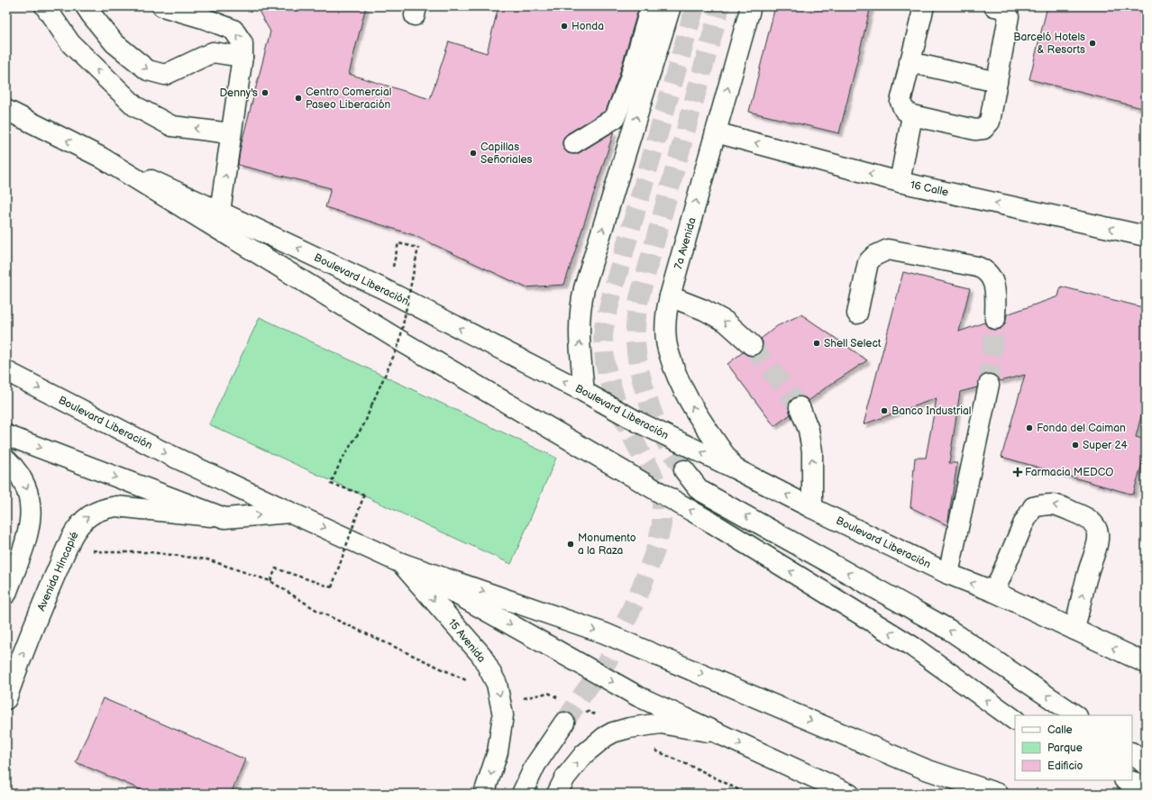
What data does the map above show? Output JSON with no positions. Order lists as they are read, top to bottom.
{
  "streets": {
    "main road": [
      "16 Calle",
      "7a Avenida",
      "Boulevard Liberación",
      "Avenida Hincapié",
      "15 Avenida"
    ]
  },
  "crossings": [
    ["16 Calle", "7a Avenida"],
    ["7a Avenida", "Boulevard Liberación"],
    ["Boulevard Liberación", "15 Avenida"]
  ],
  "one_way": ["Avenida Hincapié", "15 Avenida"],
  "places": {
    "other": [
      "Honda",
      "Barceló Hotels & Resorts",
      "Denny's",
      "Centro Comercial Paseo Liberación",
      "Capillas Señoriales",
      "Shell Select",
      "Banco Industrial",
      "Fonda del Caiman",
      "Super 24",
      "Monumento a la Raza"
    ],
    "health": ["Farmacia MEDCO"]
  },
  "legend": ["Calle", "Parque", "Edificio"]
}
